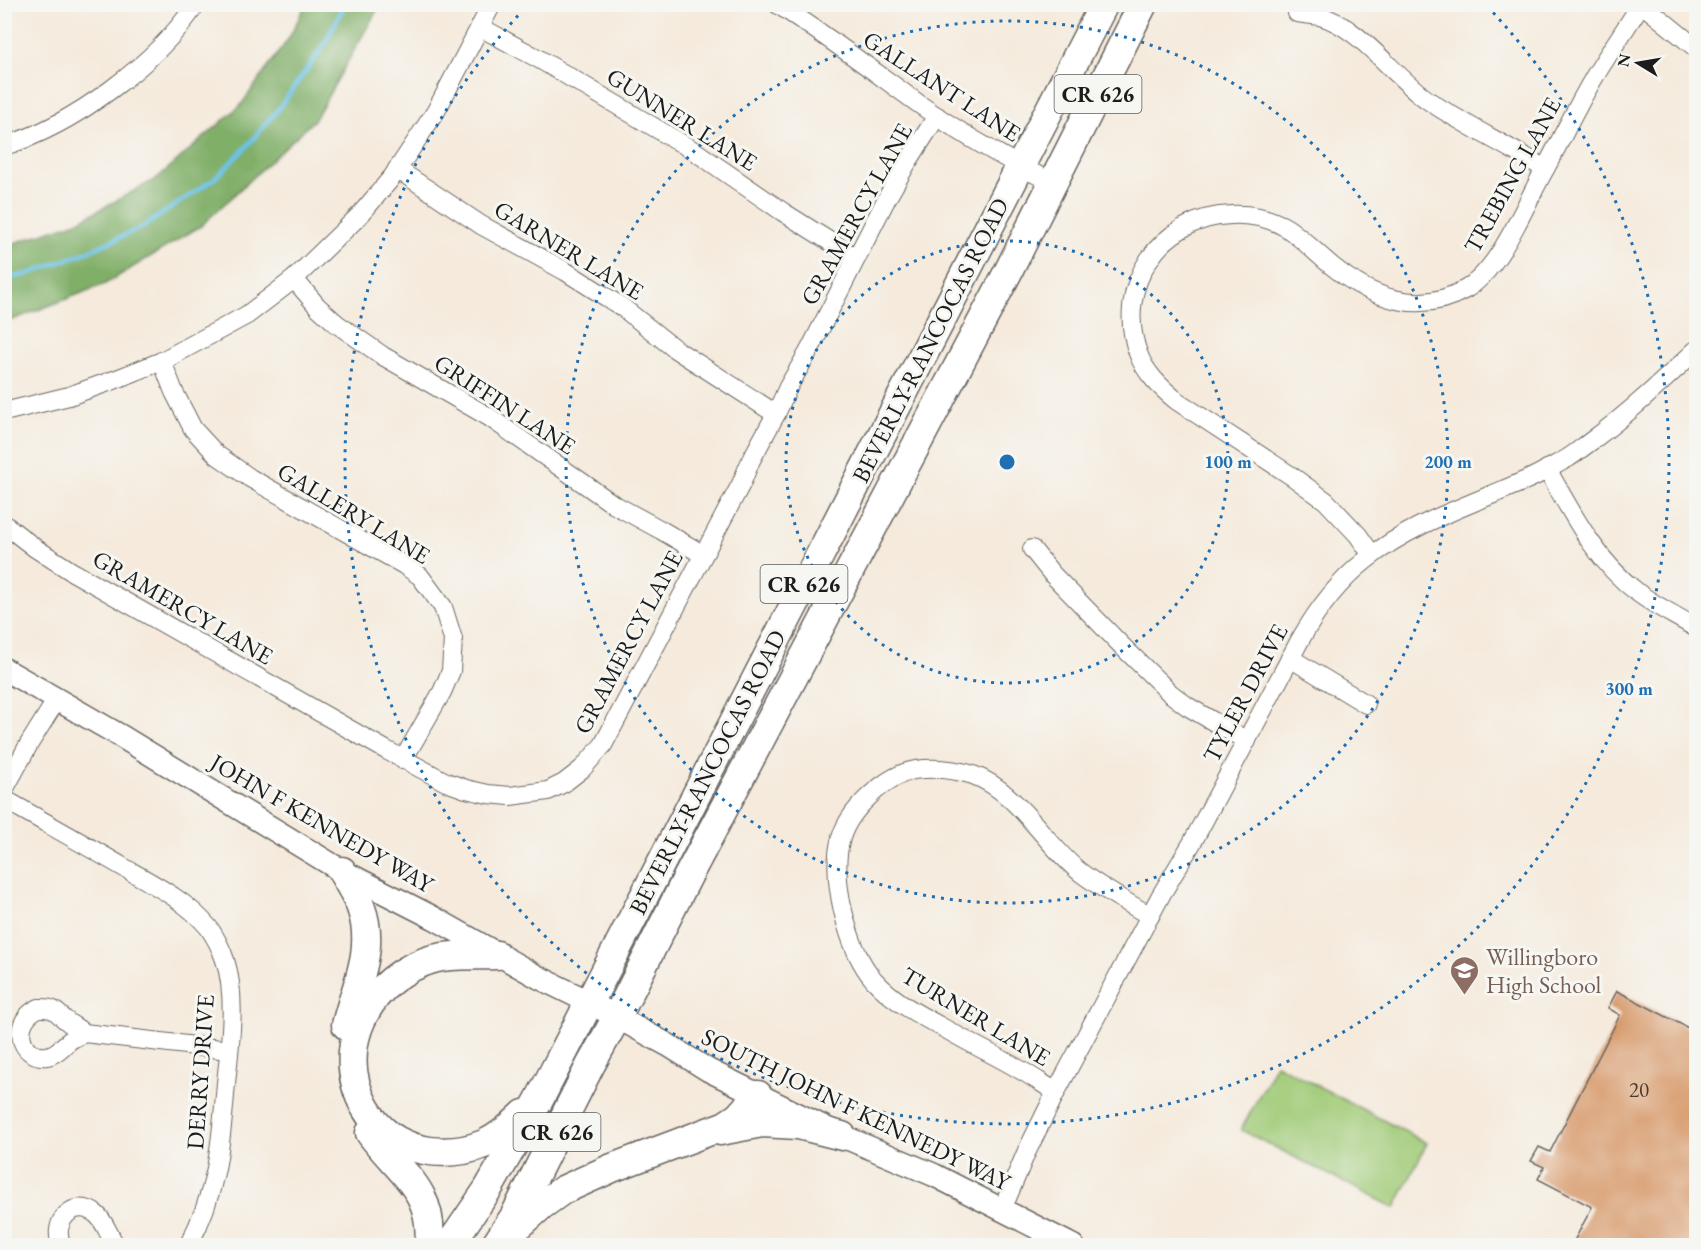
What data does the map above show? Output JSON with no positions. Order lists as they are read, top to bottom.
{
  "streets": {
    "main road": ["CR 626", "BEVERLY-RANCOCAS ROAD"],
    "street": [
      "GALLANT LANE",
      "GUNNER LANE",
      "TREBING LANE",
      "GRAMERCY LANE",
      "GARNER LANE",
      "GRIFFIN LANE",
      "GALLERY LANE",
      "TYLER DRIVE",
      "JOHN F KENNEDY WAY",
      "TURNER LANE",
      "DERRY DRIVE",
      "SOUTH JOHN F KENNEDY WAY"
    ]
  },
  "crossings": [
    ["GALLANT LANE", "GRAMERCY LANE"],
    ["GALLANT LANE", "BEVERLY-RANCOCAS ROAD"],
    ["GUNNER LANE", "GRAMERCY LANE"],
    ["TREBING LANE", "TYLER DRIVE"],
    ["GRAMERCY LANE", "GARNER LANE"],
    ["GRAMERCY LANE", "GRIFFIN LANE"],
    ["GRAMERCY LANE", "GALLERY LANE"],
    ["BEVERLY-RANCOCAS ROAD", "JOHN F KENNEDY WAY"],
    ["BEVERLY-RANCOCAS ROAD", "SOUTH JOHN F KENNEDY WAY"],
    ["TYLER DRIVE", "TURNER LANE"],
    ["TYLER DRIVE", "SOUTH JOHN F KENNEDY WAY"],
    ["JOHN F KENNEDY WAY", "SOUTH JOHN F KENNEDY WAY"]
  ],
  "places": {
    "school or university": ["Willingboro High School"]
  },
  "house_numbers": ["20"],
  "north": "left",
  "rings": ["100 m", "200 m", "300 m"]
}
